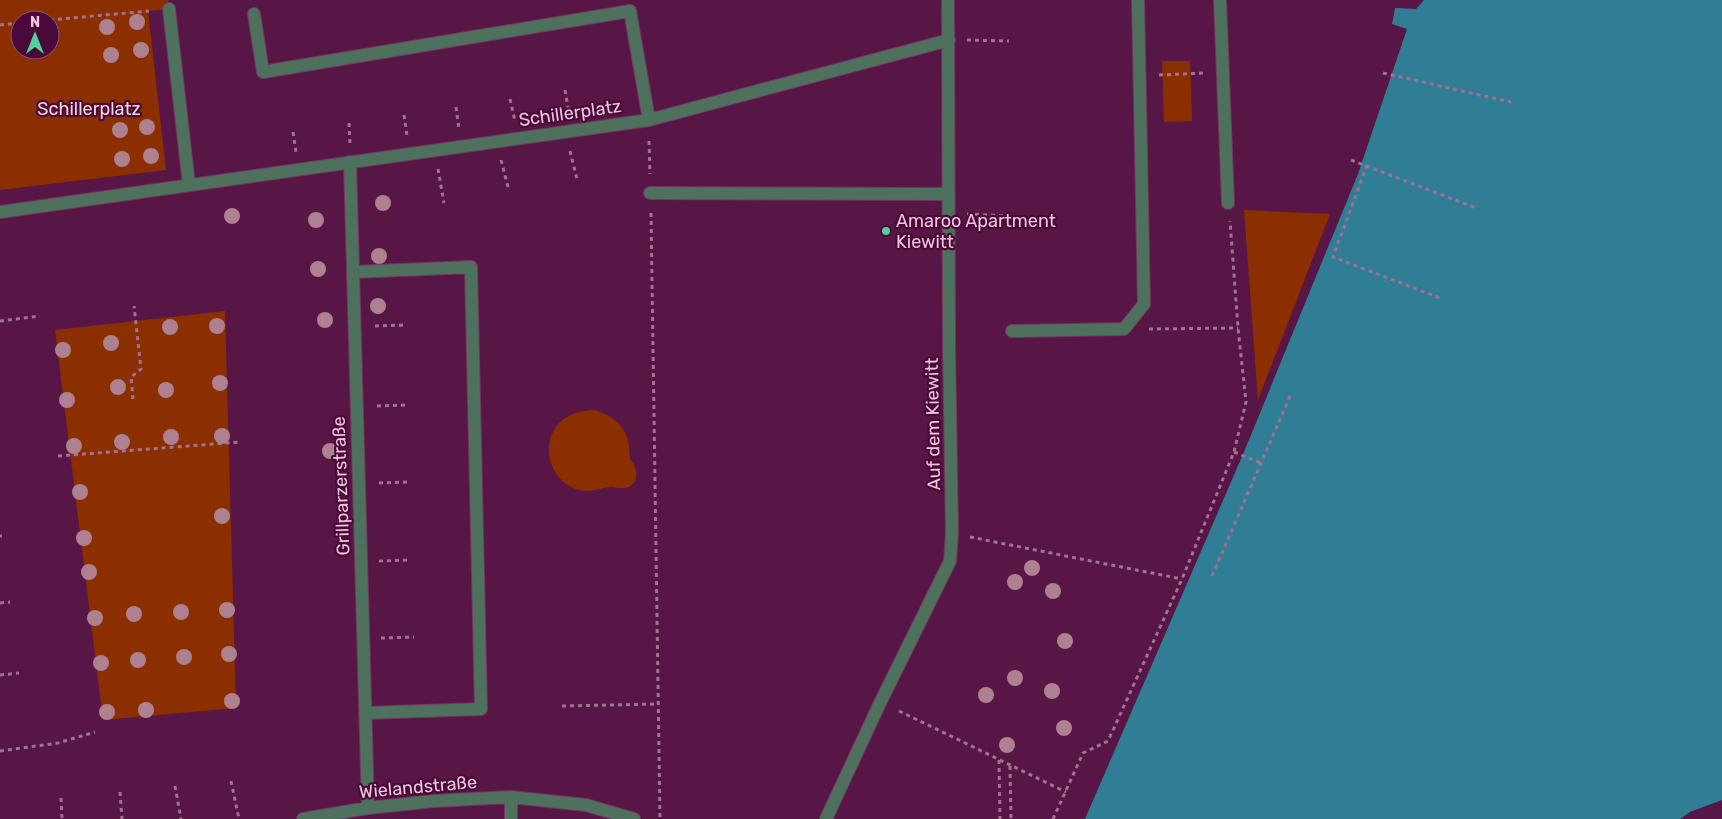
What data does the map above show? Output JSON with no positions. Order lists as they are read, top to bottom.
{
  "streets": {
    "street": [
      "Schillerplatz",
      "Auf dem Kiewitt",
      "Grillparzerstraße",
      "Wielandstraße"
    ]
  },
  "crossings": [
    ["Schillerplatz", "Auf dem Kiewitt"],
    ["Schillerplatz", "Grillparzerstraße"],
    ["Grillparzerstraße", "Wielandstraße"]
  ],
  "parks": ["Schillerplatz"],
  "places": ["Amaroo Apartment Kiewitt"],
  "north": "top"
}
